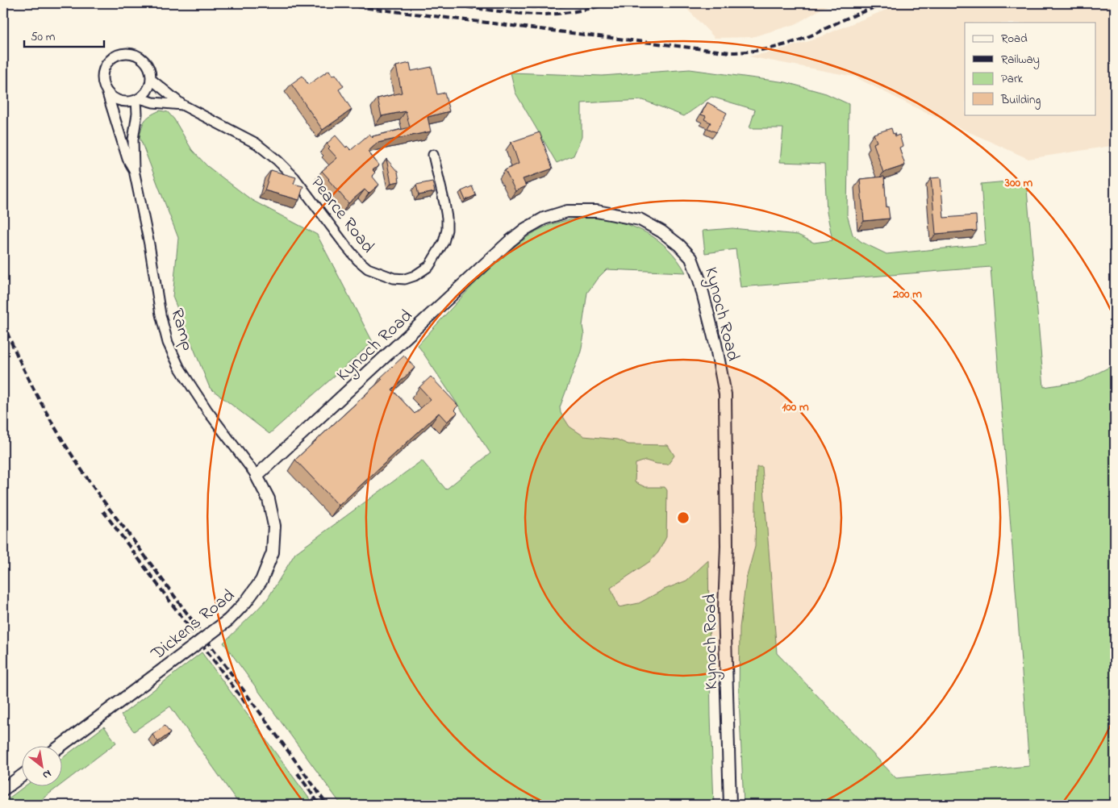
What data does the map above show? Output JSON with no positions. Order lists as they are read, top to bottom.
{
  "streets": {
    "street": [
      "Pearce Road",
      "Kynoch Road",
      "Ramp",
      "Dickens Road"
    ]
  },
  "crossings": [
    ["Pearce Road", "Ramp"],
    ["Kynoch Road", "Ramp"],
    ["Kynoch Road", "Dickens Road"],
    ["Ramp", "Dickens Road"]
  ],
  "legend": [
    "Road",
    "Railway",
    "Park",
    "Building"
  ],
  "scale_bar": "50 m",
  "north": "bottom right",
  "rings": ["300 m", "200 m", "100 m"]
}
